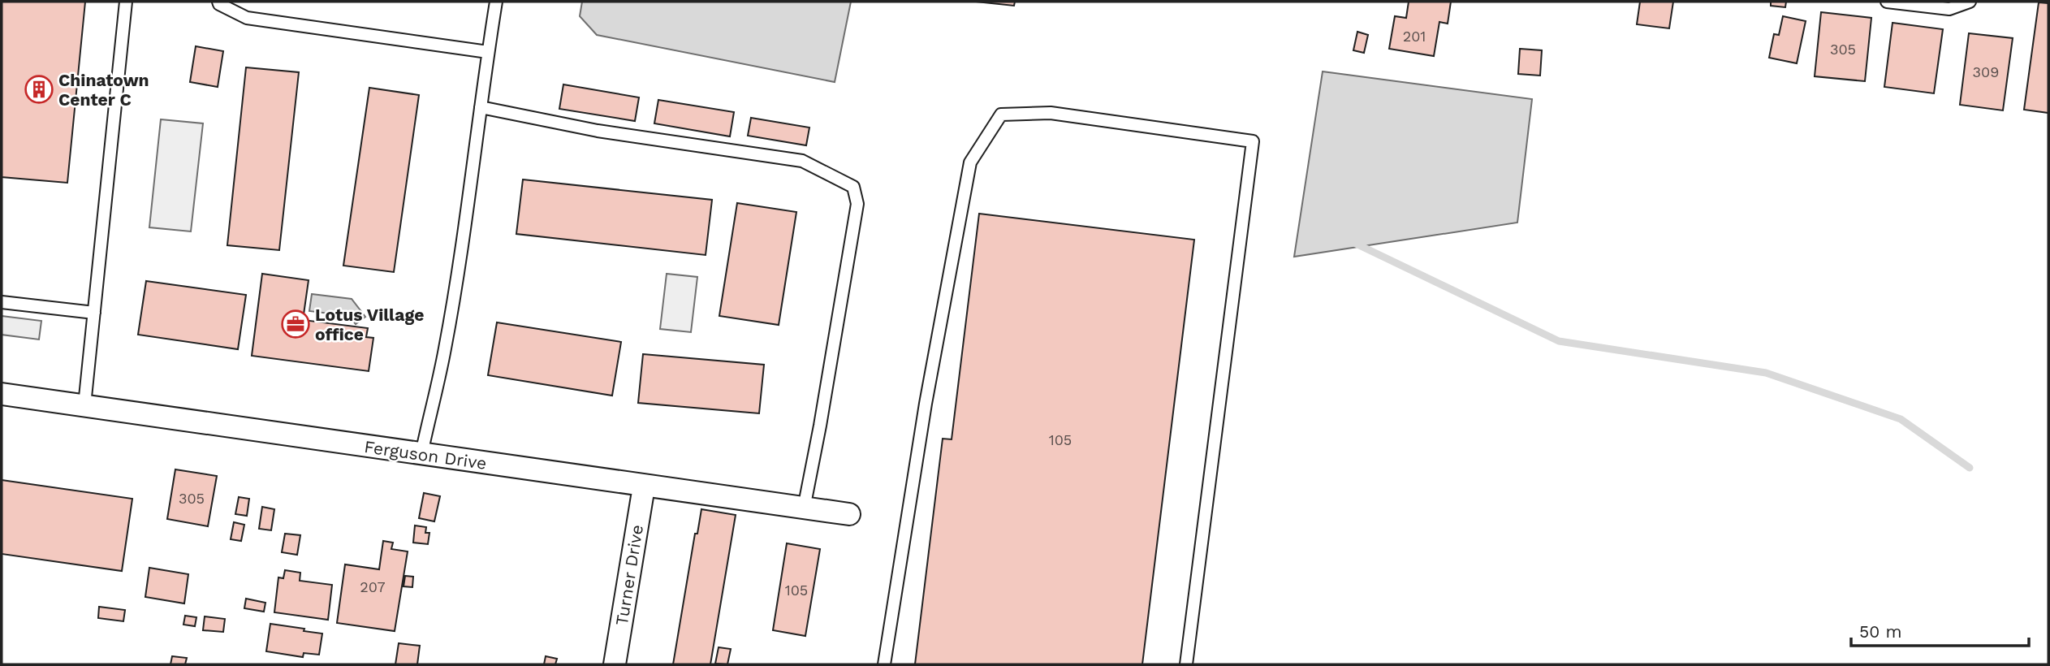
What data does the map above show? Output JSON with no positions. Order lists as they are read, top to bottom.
{
  "streets": {
    "street": ["Ferguson Drive", "Turner Drive"]
  },
  "crossings": [
    ["Ferguson Drive", "Turner Drive"]
  ],
  "places": {
    "building": ["Chinatown Center C"],
    "office": ["Lotus Village office"]
  },
  "house_numbers": [
    "201",
    "305",
    "309",
    "105",
    "305",
    "207",
    "105"
  ],
  "scale_bar": "50 m"
}
